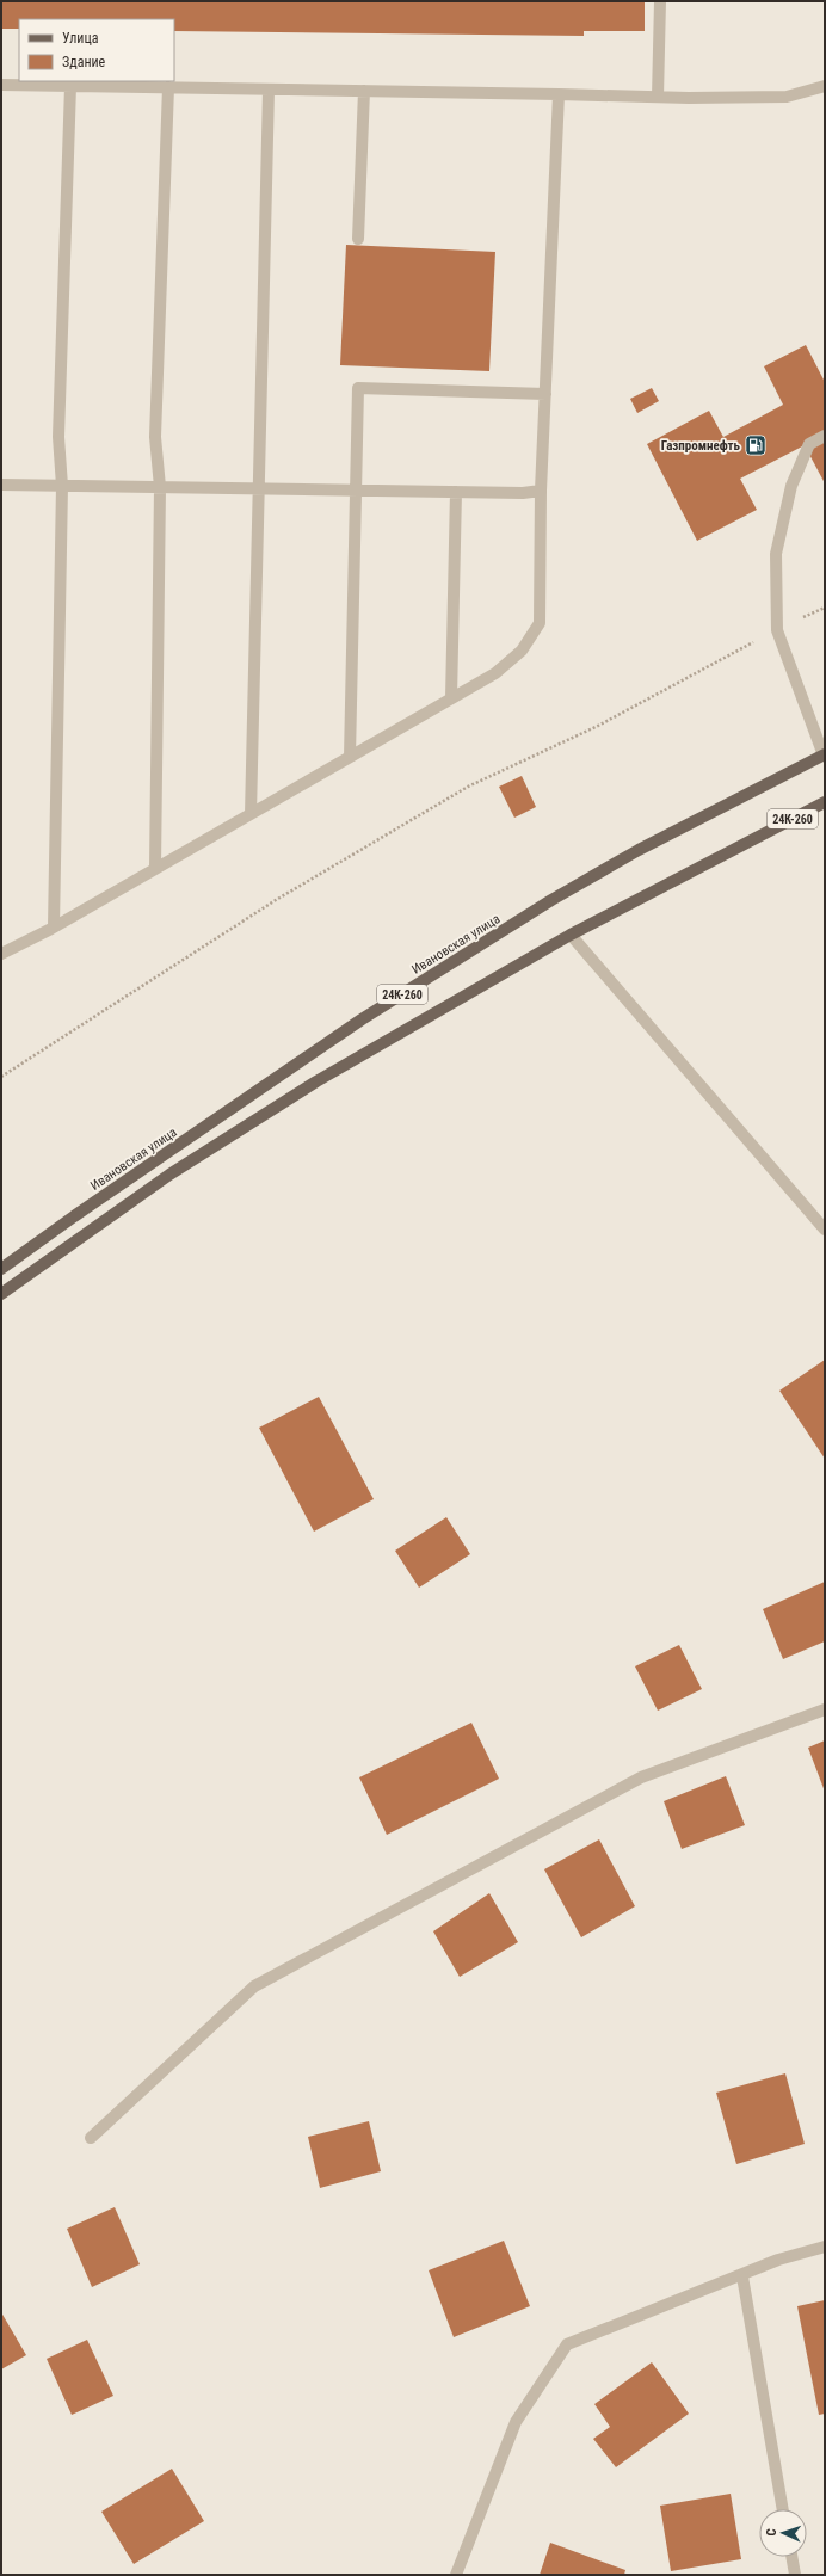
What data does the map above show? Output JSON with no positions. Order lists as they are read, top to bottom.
{
  "streets": {
    "main road": ["24К-260", "Ивановская улица"]
  },
  "places": {
    "fuel station": ["Газпромнефть"]
  },
  "legend": ["Улица", "Здание"],
  "north": "left"
}
